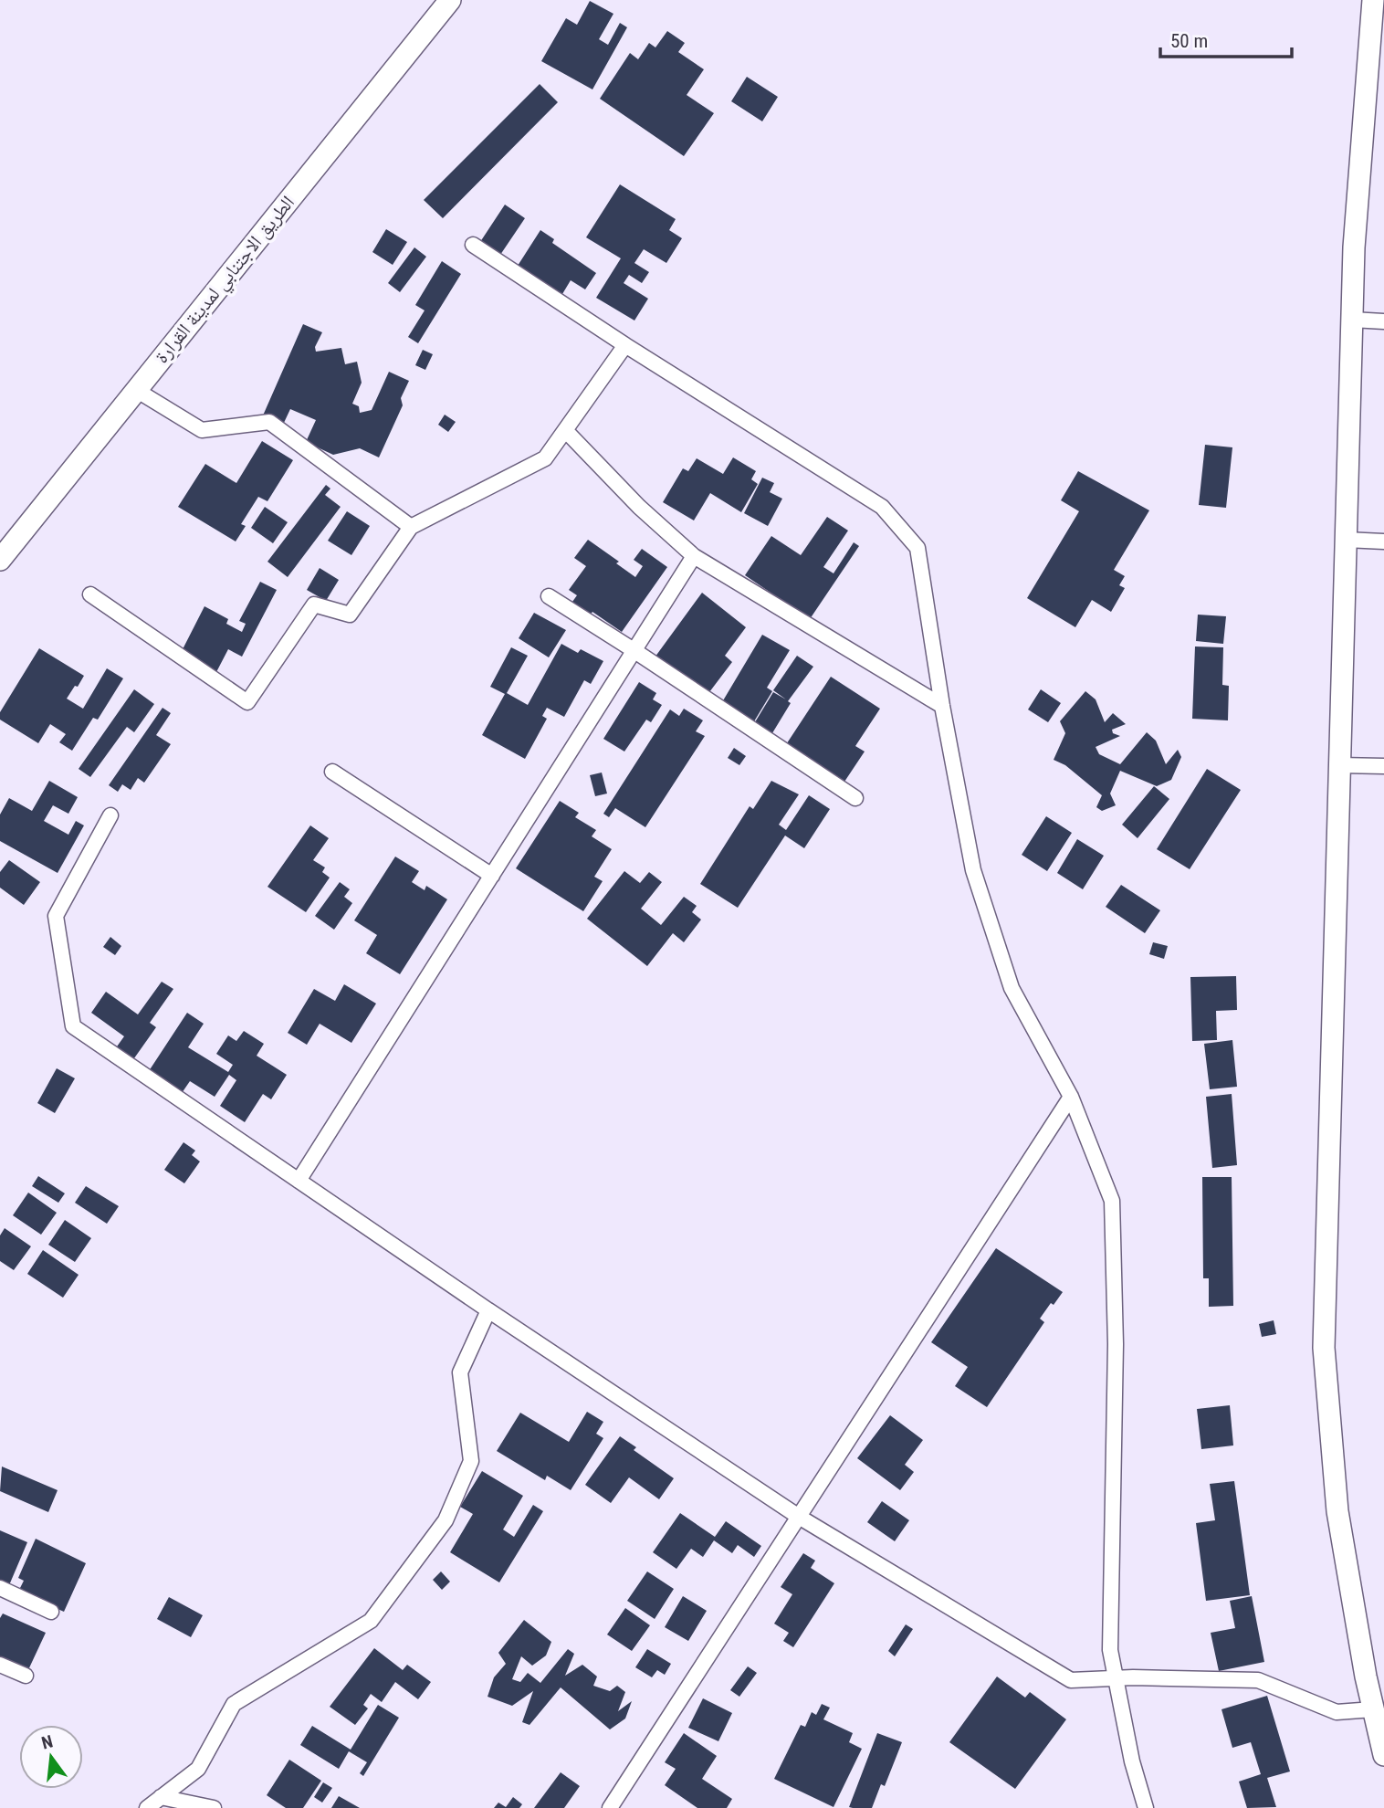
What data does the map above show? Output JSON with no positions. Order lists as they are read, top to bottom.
{
  "streets": {
    "main road": ["الطريق الاجتنابي لمدينة القرارة"]
  },
  "scale_bar": "50 m",
  "north": "top"
}
